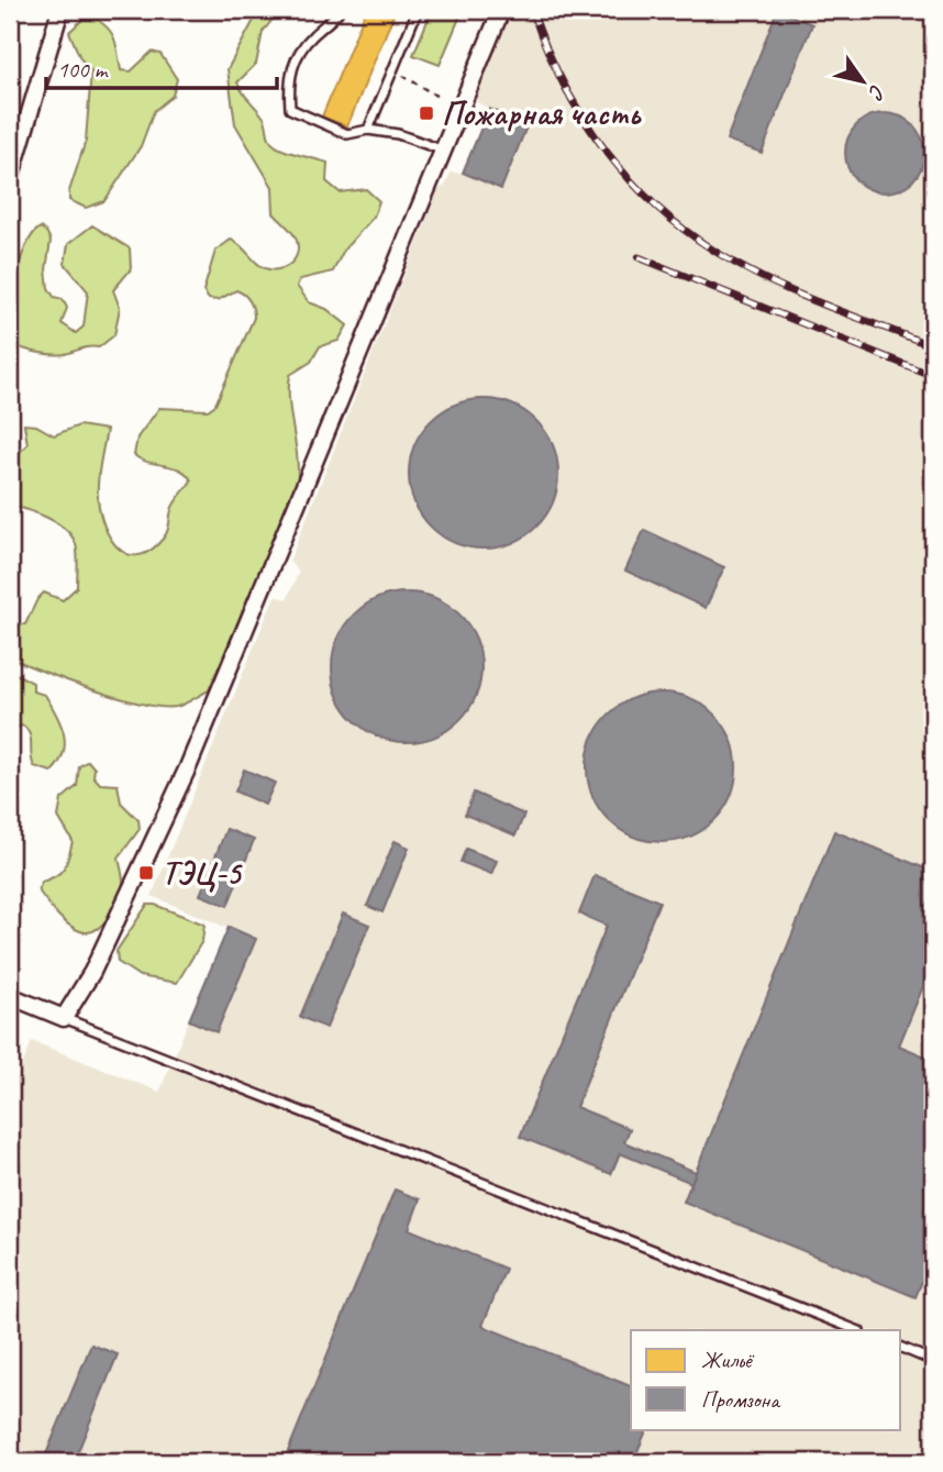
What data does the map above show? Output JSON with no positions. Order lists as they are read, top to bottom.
{
  "places": {
    "transit": ["Пожарная часть", "ТЭЦ-5"]
  },
  "legend": ["Жильё", "Промзона"],
  "scale_bar": "100 m",
  "north": "bottom right"
}
